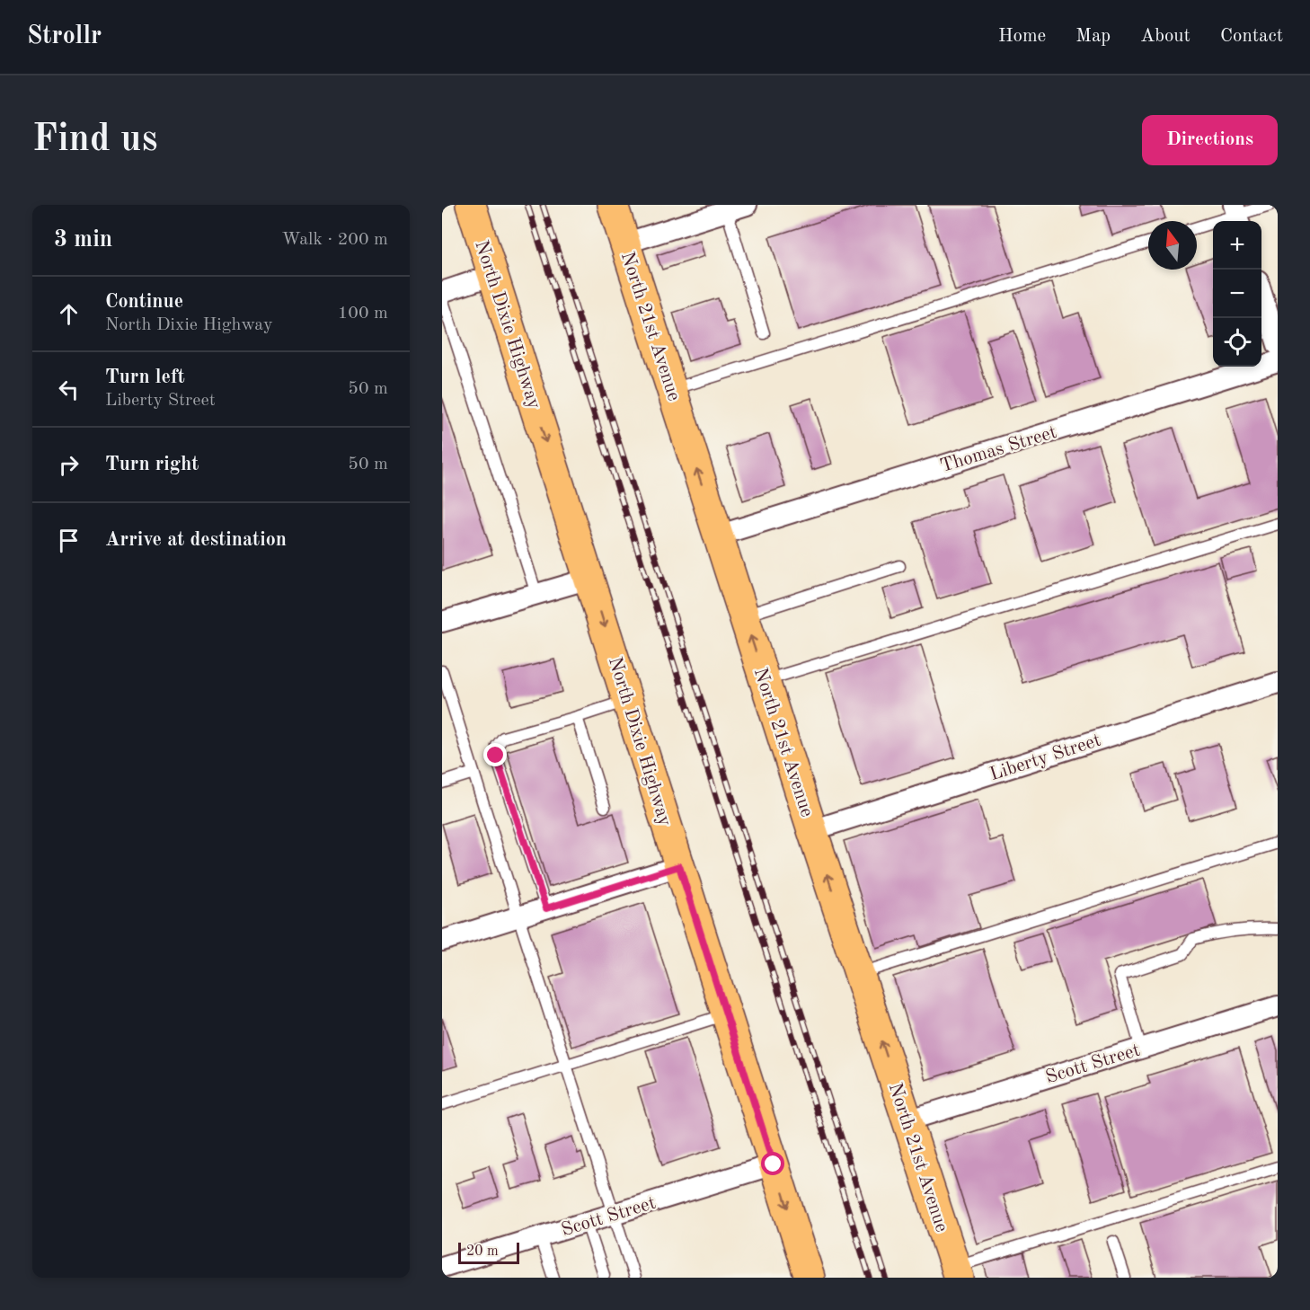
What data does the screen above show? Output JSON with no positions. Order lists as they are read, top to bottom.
{
  "streets": {
    "main road": ["North Dixie Highway", "North 21st Avenue"],
    "street": ["Thomas Street", "Liberty Street", "Scott Street"]
  },
  "crossings": [
    ["North Dixie Highway", "Scott Street"],
    ["North 21st Avenue", "Thomas Street"],
    ["North 21st Avenue", "Liberty Street"],
    ["North 21st Avenue", "Scott Street"]
  ],
  "one_way": ["North Dixie Highway", "North 21st Avenue"],
  "scale_bar": "20 m",
  "north": "top",
  "page": {
    "header": "Strollr",
    "nav": [
      "Home",
      "Map",
      "About",
      "Contact"
    ],
    "buttons": "Directions",
    "title": "Find us",
    "heading": ["3 min", "Walk · 200 m"],
    "map_buttons": ["+", "−"],
    "list": [
      ["Continue", "North Dixie Highway", "100 m"],
      ["Turn left", "Liberty Street", "50 m"],
      ["Turn right", "50 m"],
      "Arrive at destination"
    ],
    "scale": "20 m"
  }
}
